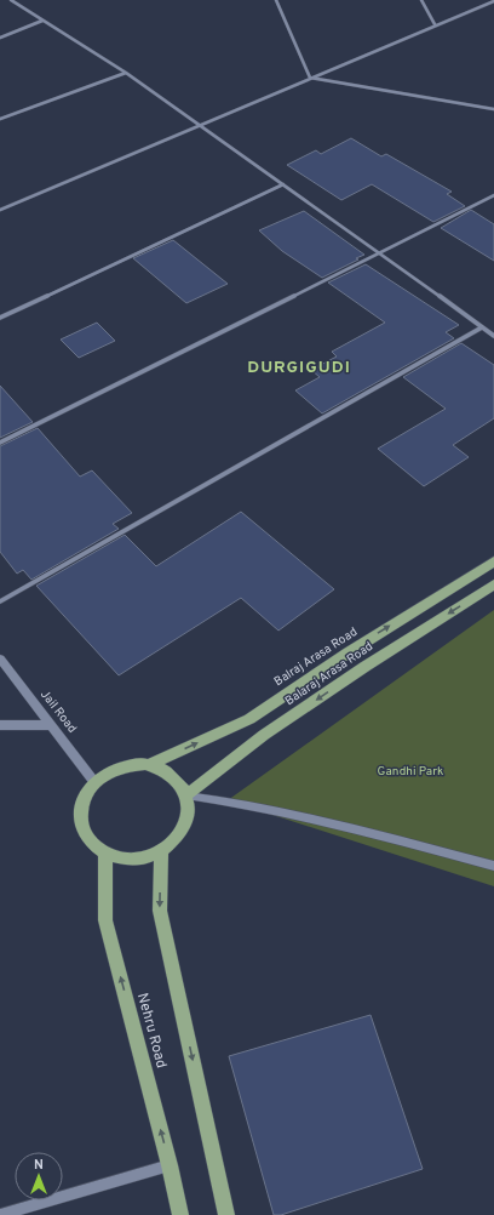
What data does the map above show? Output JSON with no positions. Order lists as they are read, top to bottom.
{
  "streets": {
    "main road": [
      "Balraj Arasa Road",
      "Balaraj Arasa Road",
      "Jail Road",
      "Nehru Road"
    ]
  },
  "crossings": [
    ["Balraj Arasa Road", "Balaraj Arasa Road"],
    ["Balraj Arasa Road", "Jail Road"],
    ["Balraj Arasa Road", "Nehru Road"],
    ["Balaraj Arasa Road", "Jail Road"],
    ["Balaraj Arasa Road", "Nehru Road"],
    ["Jail Road", "Nehru Road"]
  ],
  "one_way": ["Balraj Arasa Road", "Balaraj Arasa Road"],
  "districts": ["DURGIGUDI"],
  "parks": ["Gandhi Park"],
  "north": "top"
}
